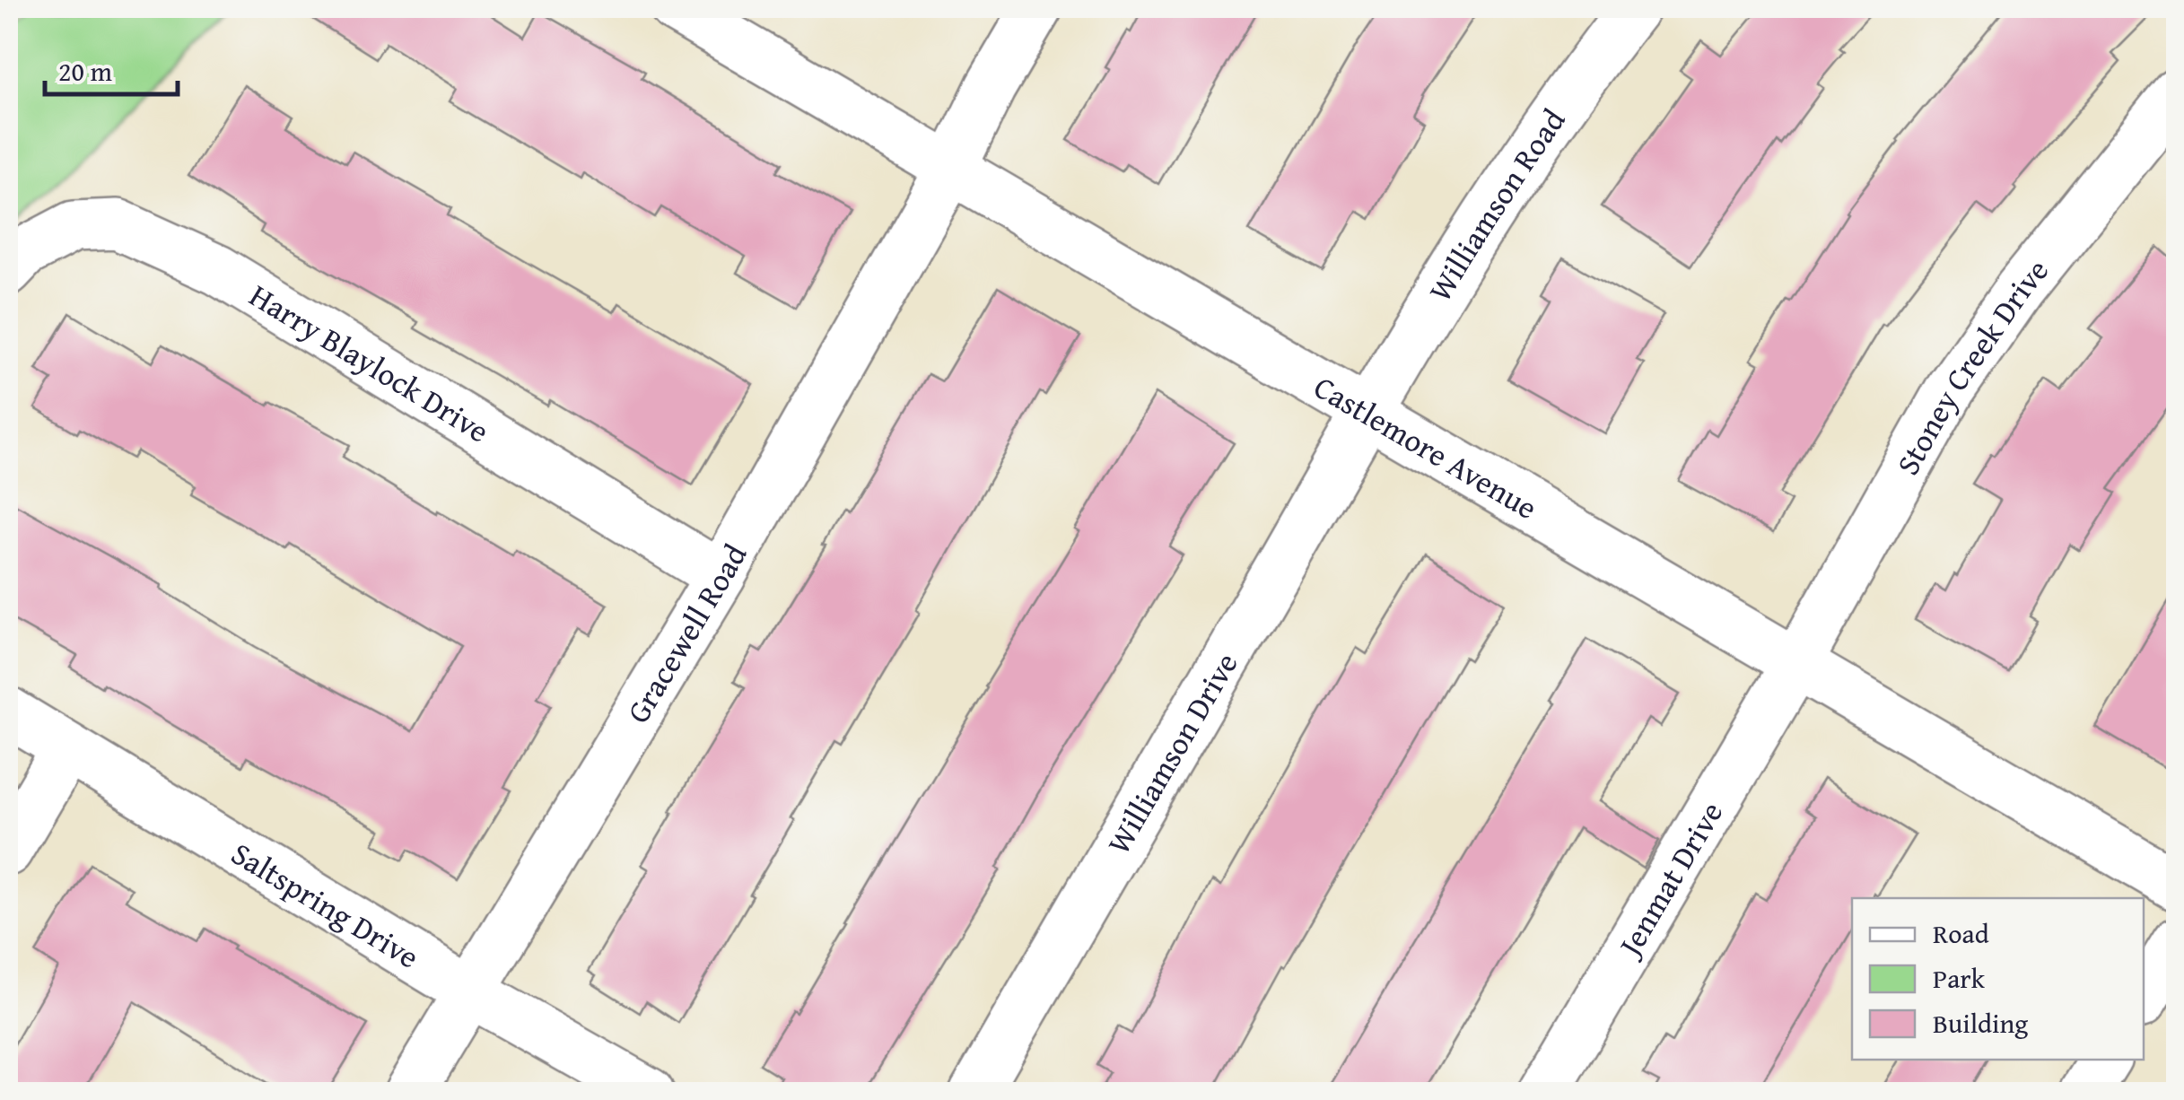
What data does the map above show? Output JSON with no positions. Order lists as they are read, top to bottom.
{
  "streets": {
    "street": [
      "Williamson Road",
      "Harry Blaylock Drive",
      "Stoney Creek Drive",
      "Castlemore Avenue",
      "Gracewell Road",
      "Williamson Drive",
      "Jenmat Drive",
      "Saltspring Drive"
    ]
  },
  "crossings": [
    ["Williamson Road", "Castlemore Avenue"],
    ["Williamson Road", "Williamson Drive"],
    ["Harry Blaylock Drive", "Gracewell Road"],
    ["Stoney Creek Drive", "Castlemore Avenue"],
    ["Stoney Creek Drive", "Jenmat Drive"],
    ["Castlemore Avenue", "Gracewell Road"],
    ["Castlemore Avenue", "Williamson Drive"],
    ["Castlemore Avenue", "Jenmat Drive"],
    ["Gracewell Road", "Saltspring Drive"]
  ],
  "legend": ["Road", "Park", "Building"],
  "scale_bar": "20 m"
}
